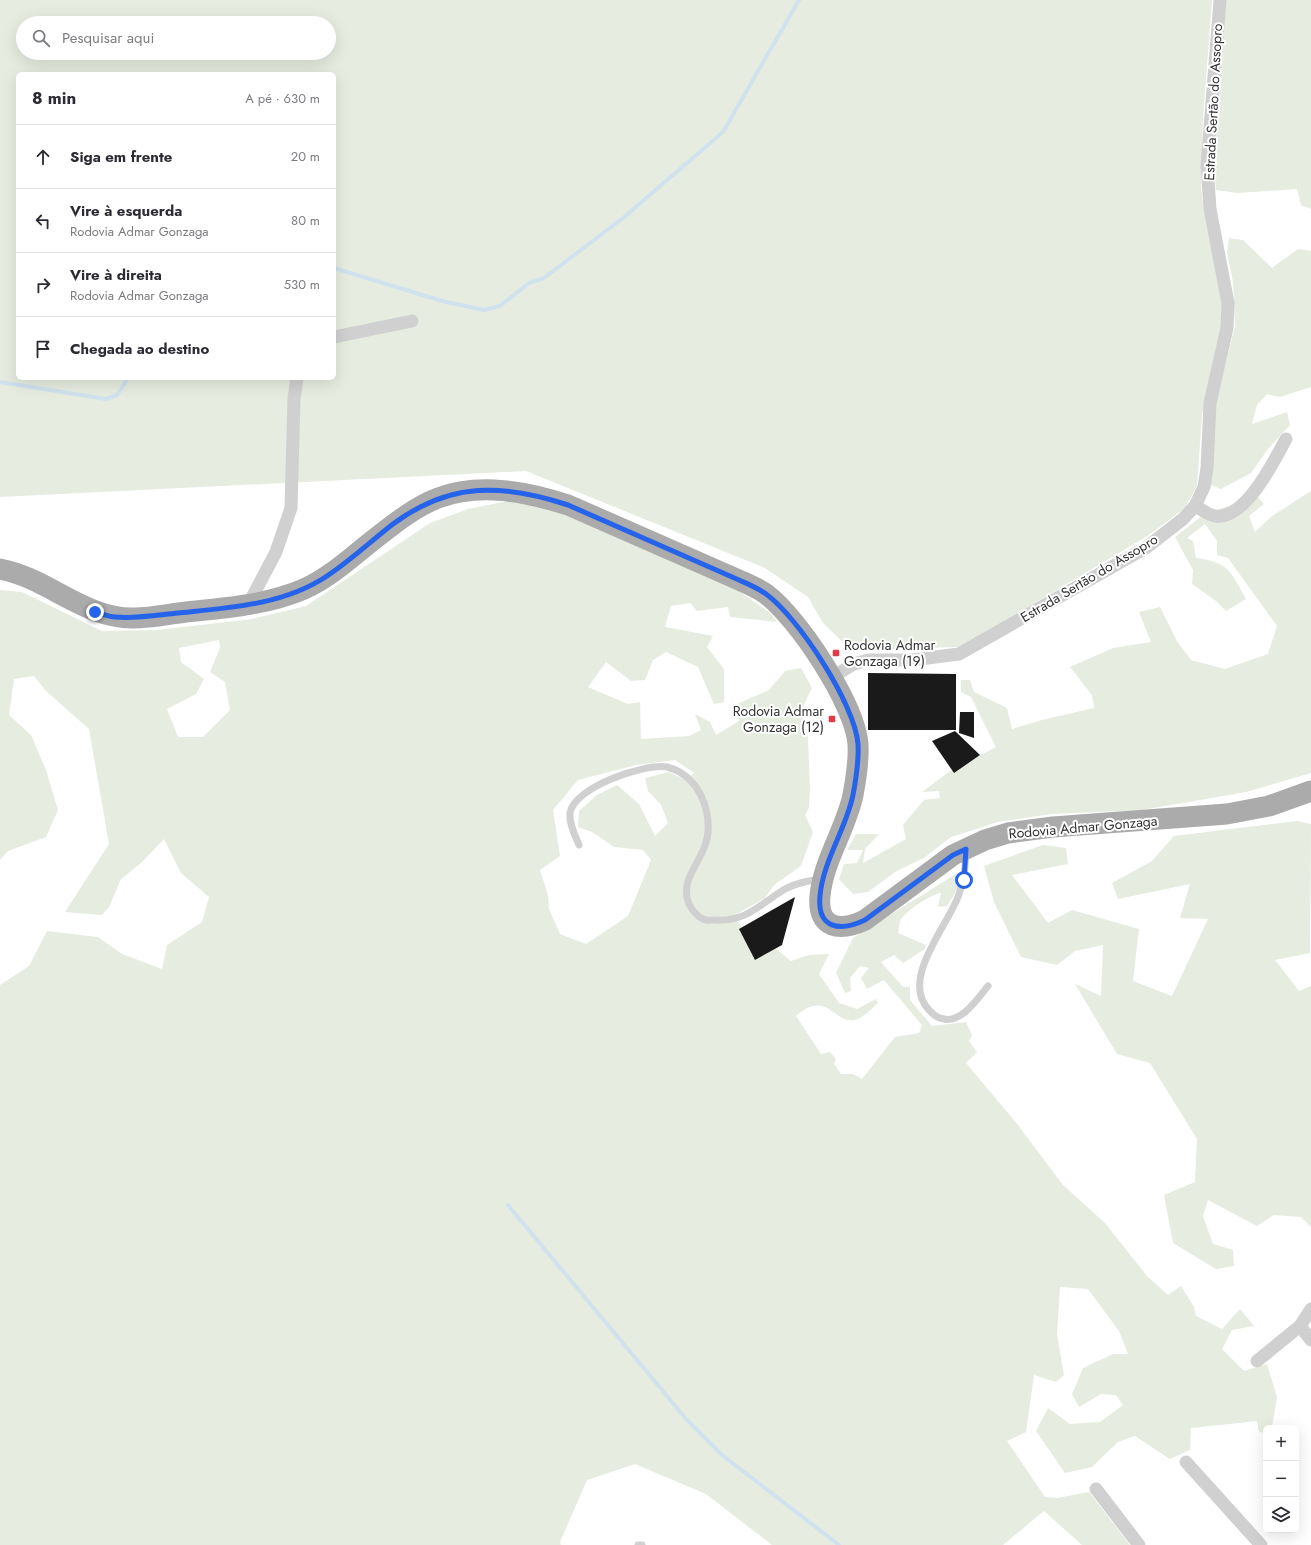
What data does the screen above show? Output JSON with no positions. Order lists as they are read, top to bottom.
{
  "streets": {
    "main road": ["Rodovia Admar Gonzaga"],
    "street": ["Estrada Sertão do Assopro"]
  },
  "crossings": [
    ["Estrada Sertão do Assopro", "Rodovia Admar Gonzaga"]
  ],
  "places": {
    "transit": ["Rodovia Admar Gonzaga (19)", "Rodovia Admar Gonzaga (12)"]
  },
  "page": {
    "search": "Pesquisar aqui",
    "heading": ["8 min", "A pé · 630 m"],
    "list": [
      ["Siga em frente", "20 m"],
      ["Vire à esquerda", "Rodovia Admar Gonzaga", "80 m"],
      ["Vire à direita", "Rodovia Admar Gonzaga", "530 m"],
      "Chegada ao destino"
    ],
    "map_buttons": ["+", "−"]
  }
}
